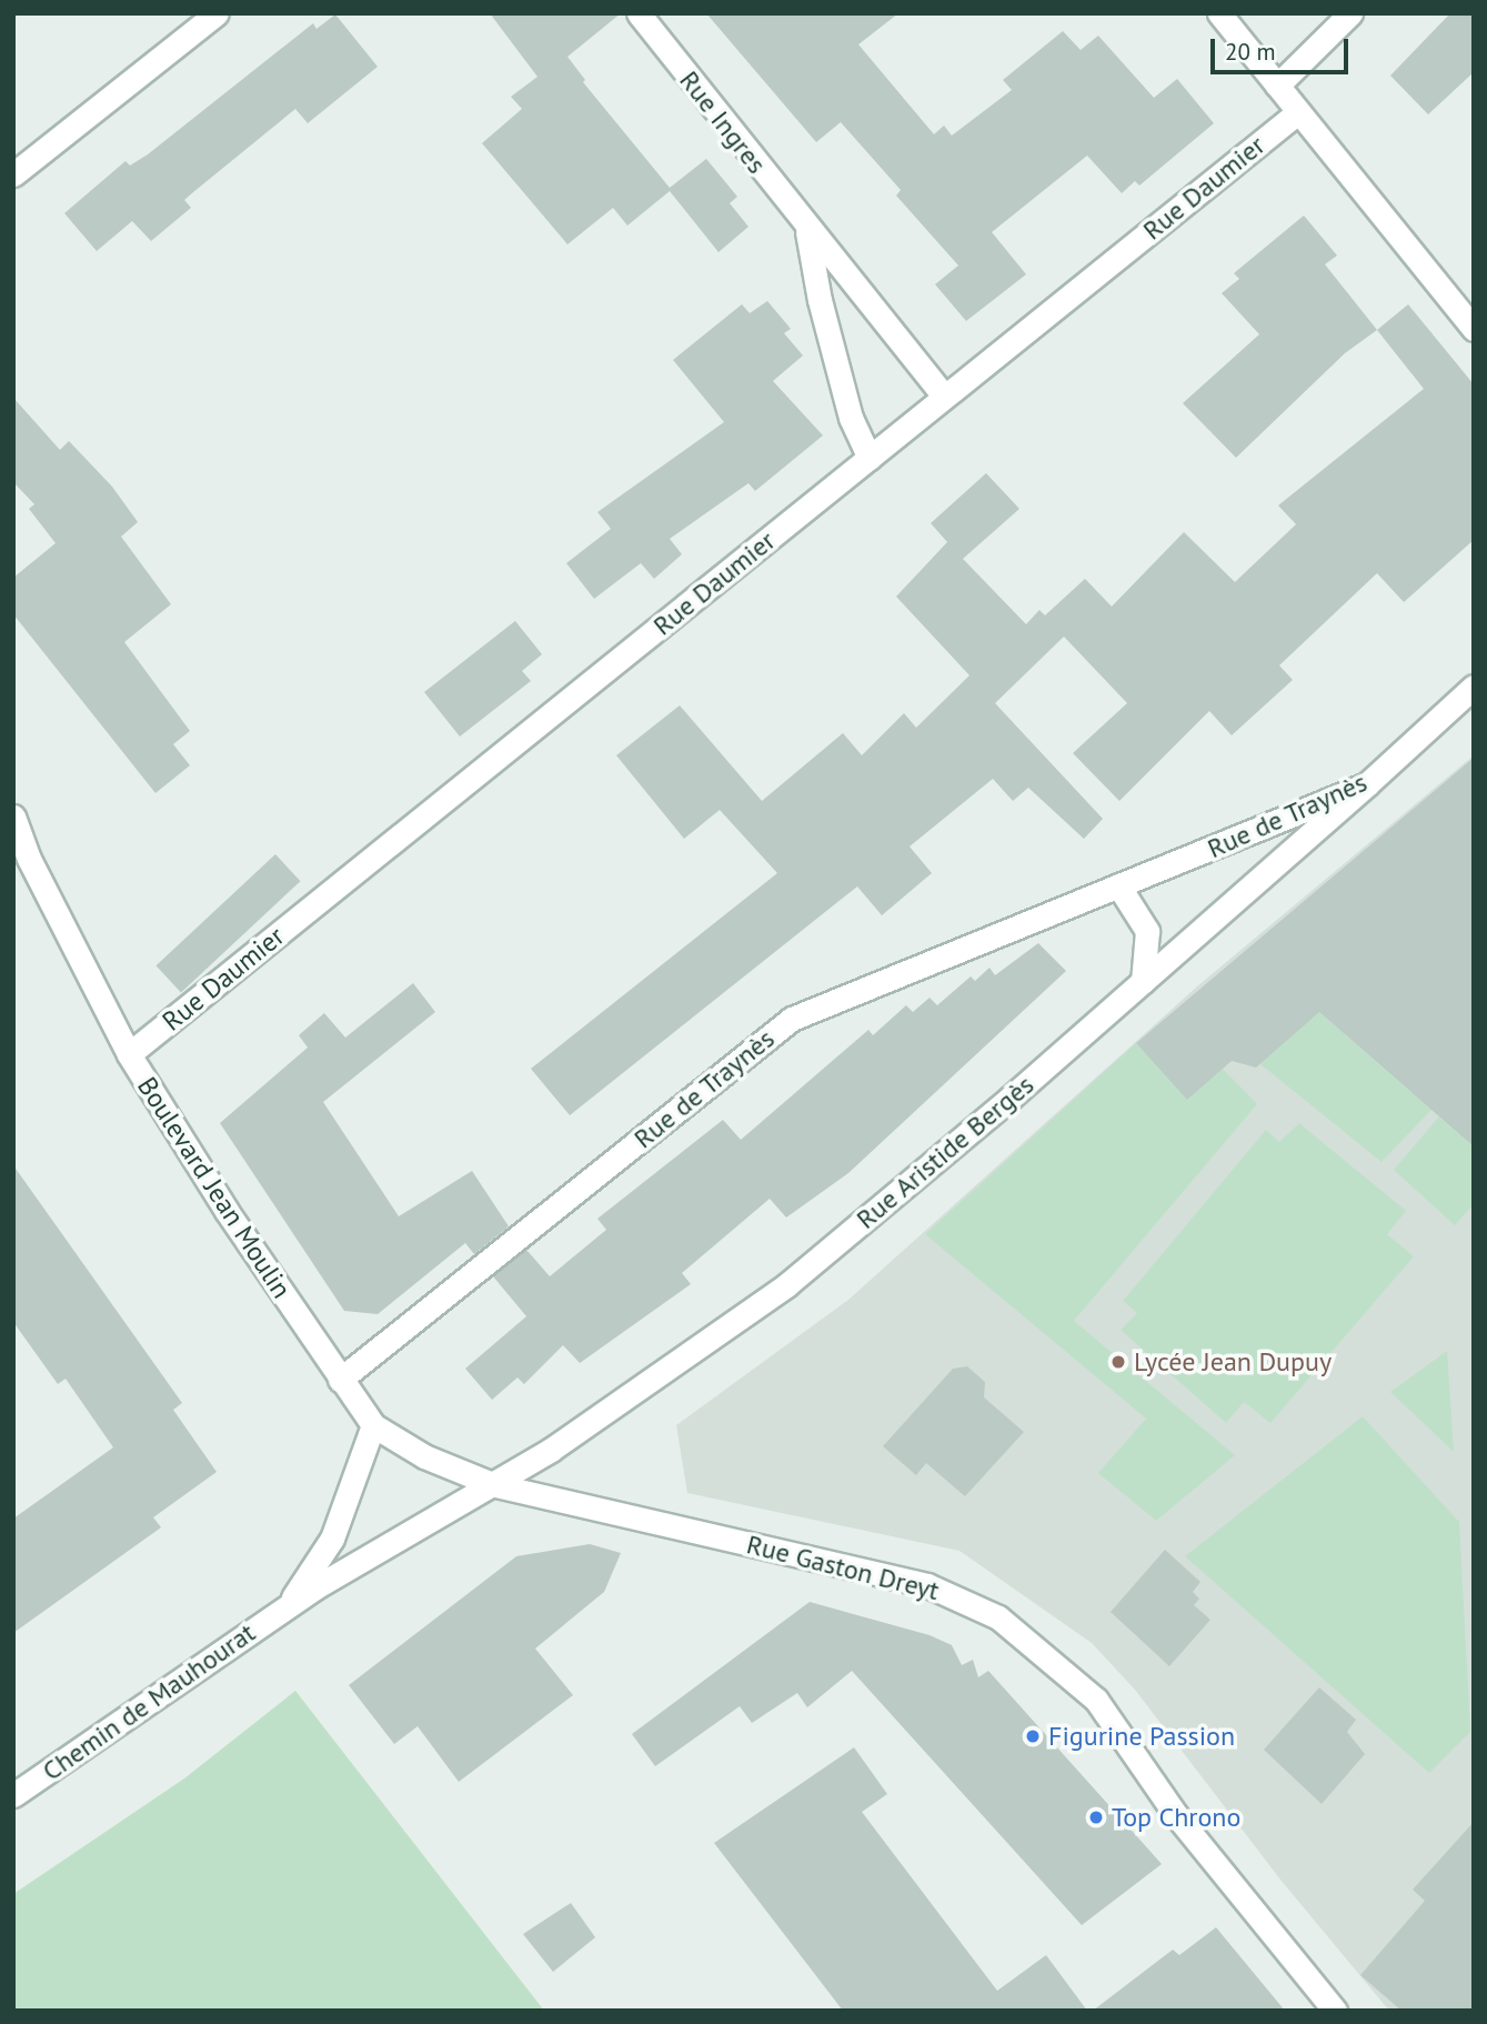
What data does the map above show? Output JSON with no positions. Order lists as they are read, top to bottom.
{
  "streets": {
    "street": [
      "Rue Ingres",
      "Rue Daumier",
      "Rue de Traynès",
      "Rue Aristide Bergès",
      "Boulevard Jean Moulin",
      "Rue Gaston Dreyt",
      "Chemin de Mauhourat"
    ]
  },
  "crossings": [
    ["Rue Ingres", "Rue Daumier"],
    ["Rue Daumier", "Boulevard Jean Moulin"],
    ["Rue de Traynès", "Rue Aristide Bergès"],
    ["Rue de Traynès", "Boulevard Jean Moulin"],
    ["Rue Aristide Bergès", "Boulevard Jean Moulin"],
    ["Rue Aristide Bergès", "Rue Gaston Dreyt"],
    ["Rue Aristide Bergès", "Chemin de Mauhourat"],
    ["Boulevard Jean Moulin", "Rue Gaston Dreyt"],
    ["Boulevard Jean Moulin", "Chemin de Mauhourat"],
    ["Rue Gaston Dreyt", "Chemin de Mauhourat"]
  ],
  "places": ["Lycée Jean Dupuy", "Figurine Passion", "Top Chrono"],
  "scale_bar": "20 m"
}
